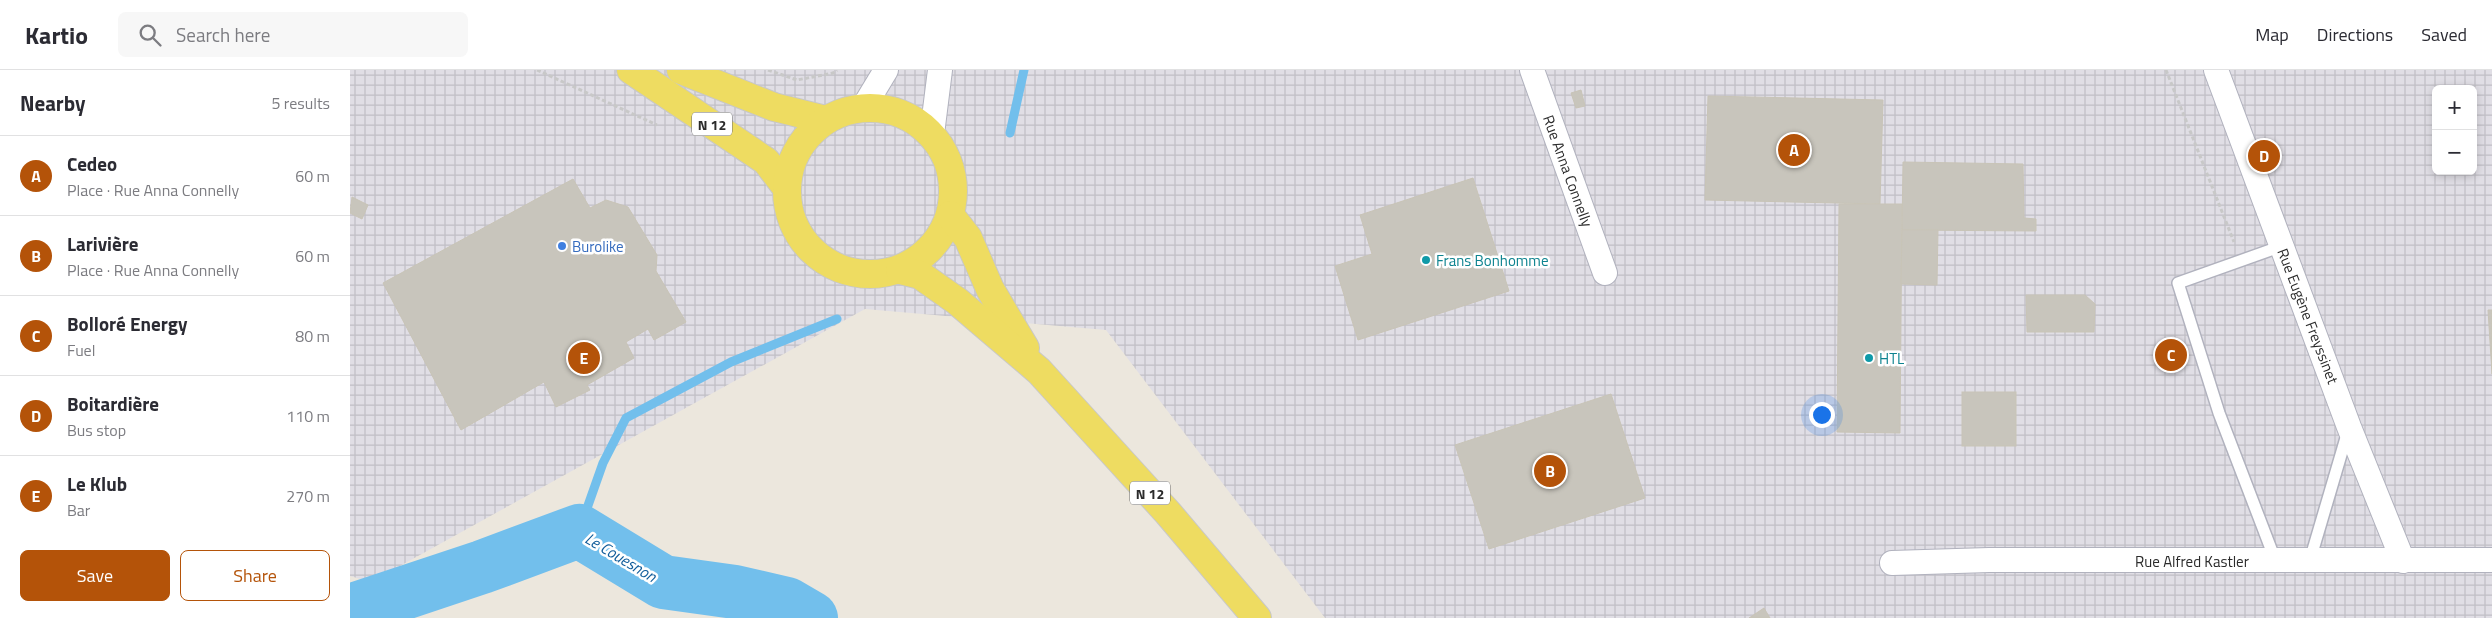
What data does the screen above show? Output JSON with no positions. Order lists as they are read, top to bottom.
{
  "streets": {
    "main road": ["N 12"],
    "street": ["Rue Anna Connelly", "Rue Eugène Freyssinet", "Rue Alfred Kastler"]
  },
  "crossings": [
    ["Rue Eugène Freyssinet", "Rue Alfred Kastler"]
  ],
  "water": ["Le Couesnon"],
  "places": ["Burolike", "Frans Bonhomme", "HTL"],
  "page": {
    "header": "Kartio",
    "search": "Search here",
    "nav": ["Map", "Directions", "Saved"],
    "heading": ["Nearby", "5 results"],
    "map_buttons": ["+", "−"],
    "pins": [
      "A",
      "D",
      "C",
      "E",
      "B"
    ],
    "list": [
      {
        "mark": "A",
        "name": "Cedeo",
        "note": "Place · Rue Anna Connelly",
        "value": "60 m"
      },
      {
        "mark": "B",
        "name": "Larivière",
        "note": "Place · Rue Anna Connelly",
        "value": "60 m"
      },
      {
        "mark": "C",
        "name": "Bolloré Energy",
        "note": "Fuel",
        "value": "80 m"
      },
      {
        "mark": "D",
        "name": "Boitardière",
        "note": "Bus stop",
        "value": "110 m"
      },
      {
        "mark": "E",
        "name": "Le Klub",
        "note": "Bar",
        "value": "270 m"
      }
    ],
    "buttons": ["Save", "Share"]
  }
}
